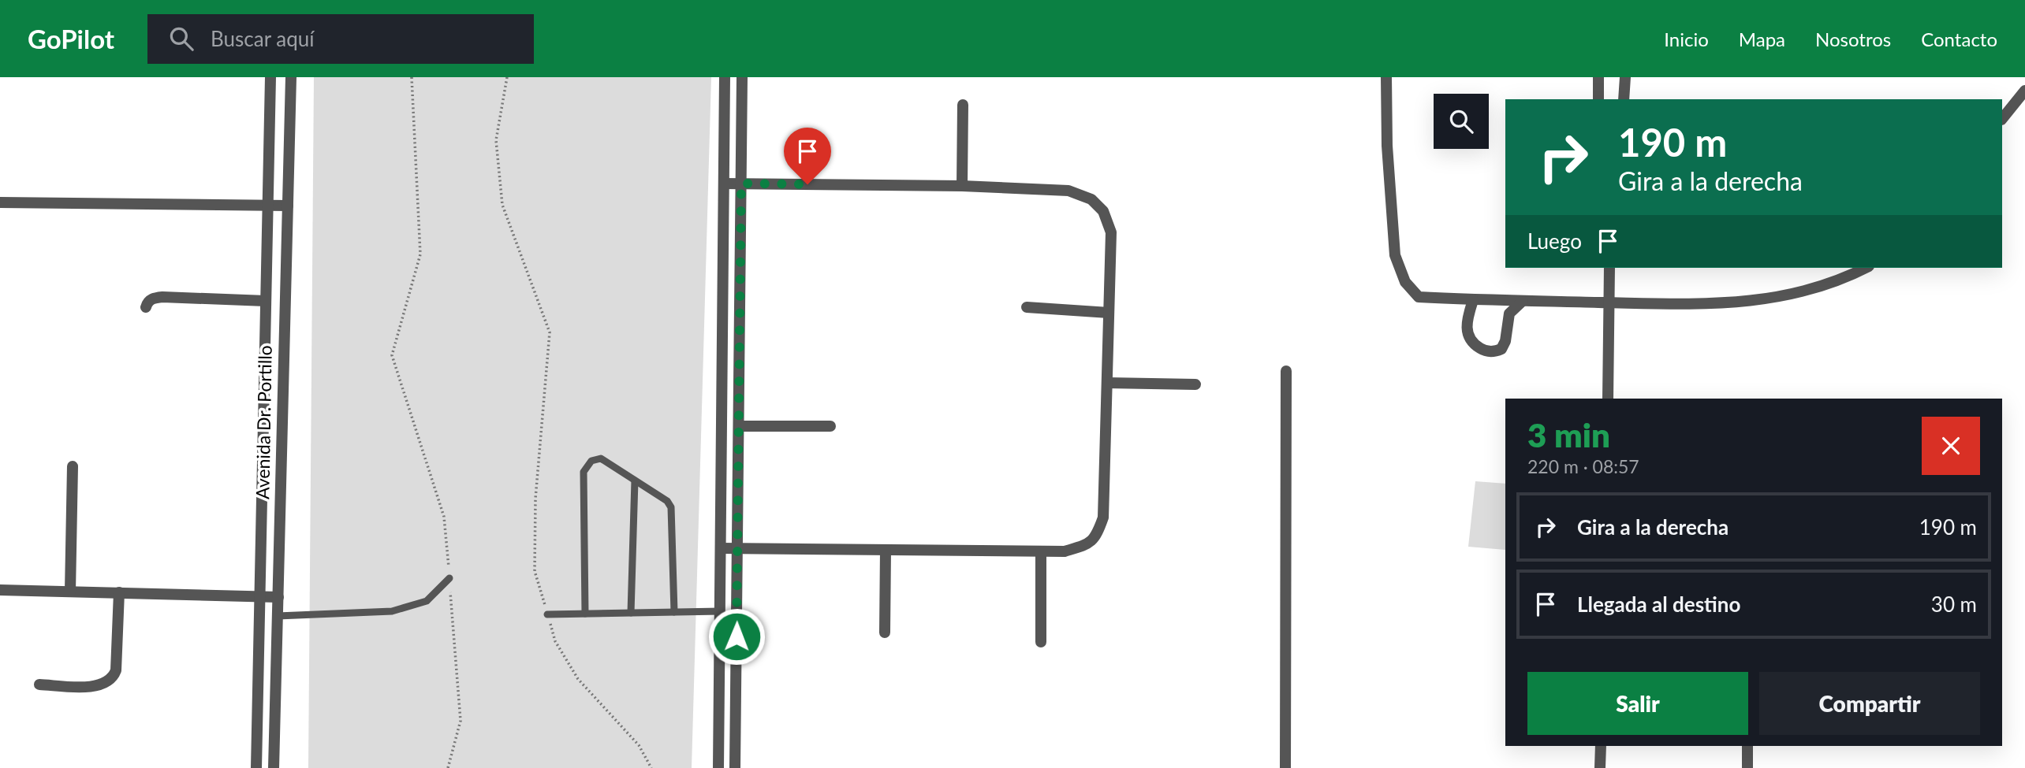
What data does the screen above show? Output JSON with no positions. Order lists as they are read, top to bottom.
{
  "streets": {
    "street": ["Avenida Dr. Portillo"]
  },
  "page": {
    "header": "GoPilot",
    "search": "Buscar aquí",
    "nav": [
      "Inicio",
      "Mapa",
      "Nosotros",
      "Contacto"
    ],
    "turn": ["190 m", "Gira a la derecha"],
    "then": "Luego",
    "heading": ["3 min", "220 m · 08:57"],
    "list": [
      {
        "name": "Gira a la derecha",
        "value": "190 m"
      },
      {
        "name": "Llegada al destino",
        "value": "30 m"
      }
    ],
    "buttons": ["Salir", "Compartir"]
  }
}
